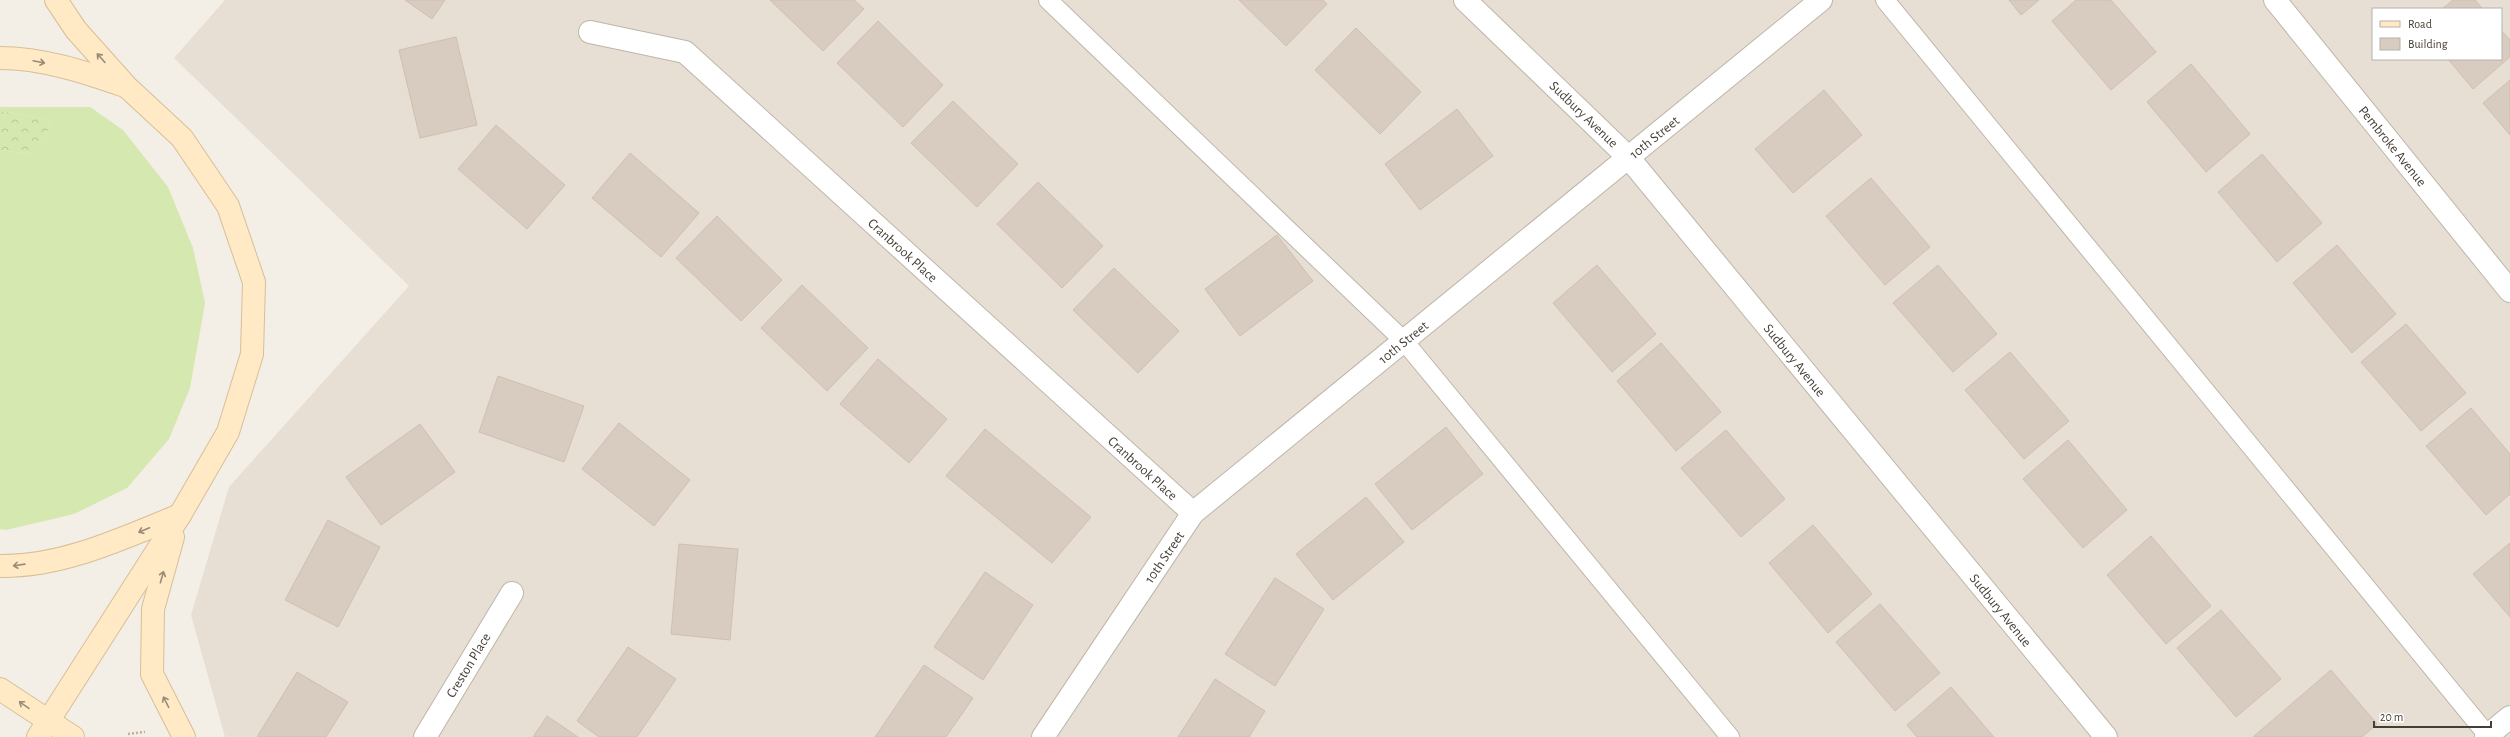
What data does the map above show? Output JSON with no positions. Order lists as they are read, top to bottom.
{
  "streets": {
    "street": [
      "Sudbury Avenue",
      "10th Street",
      "Pembroke Avenue",
      "Cranbrook Place",
      "Creston Place"
    ]
  },
  "crossings": [
    ["Sudbury Avenue", "10th Street"],
    ["10th Street", "Cranbrook Place"]
  ],
  "legend": ["Road", "Building"],
  "scale_bar": "20 m"
}
